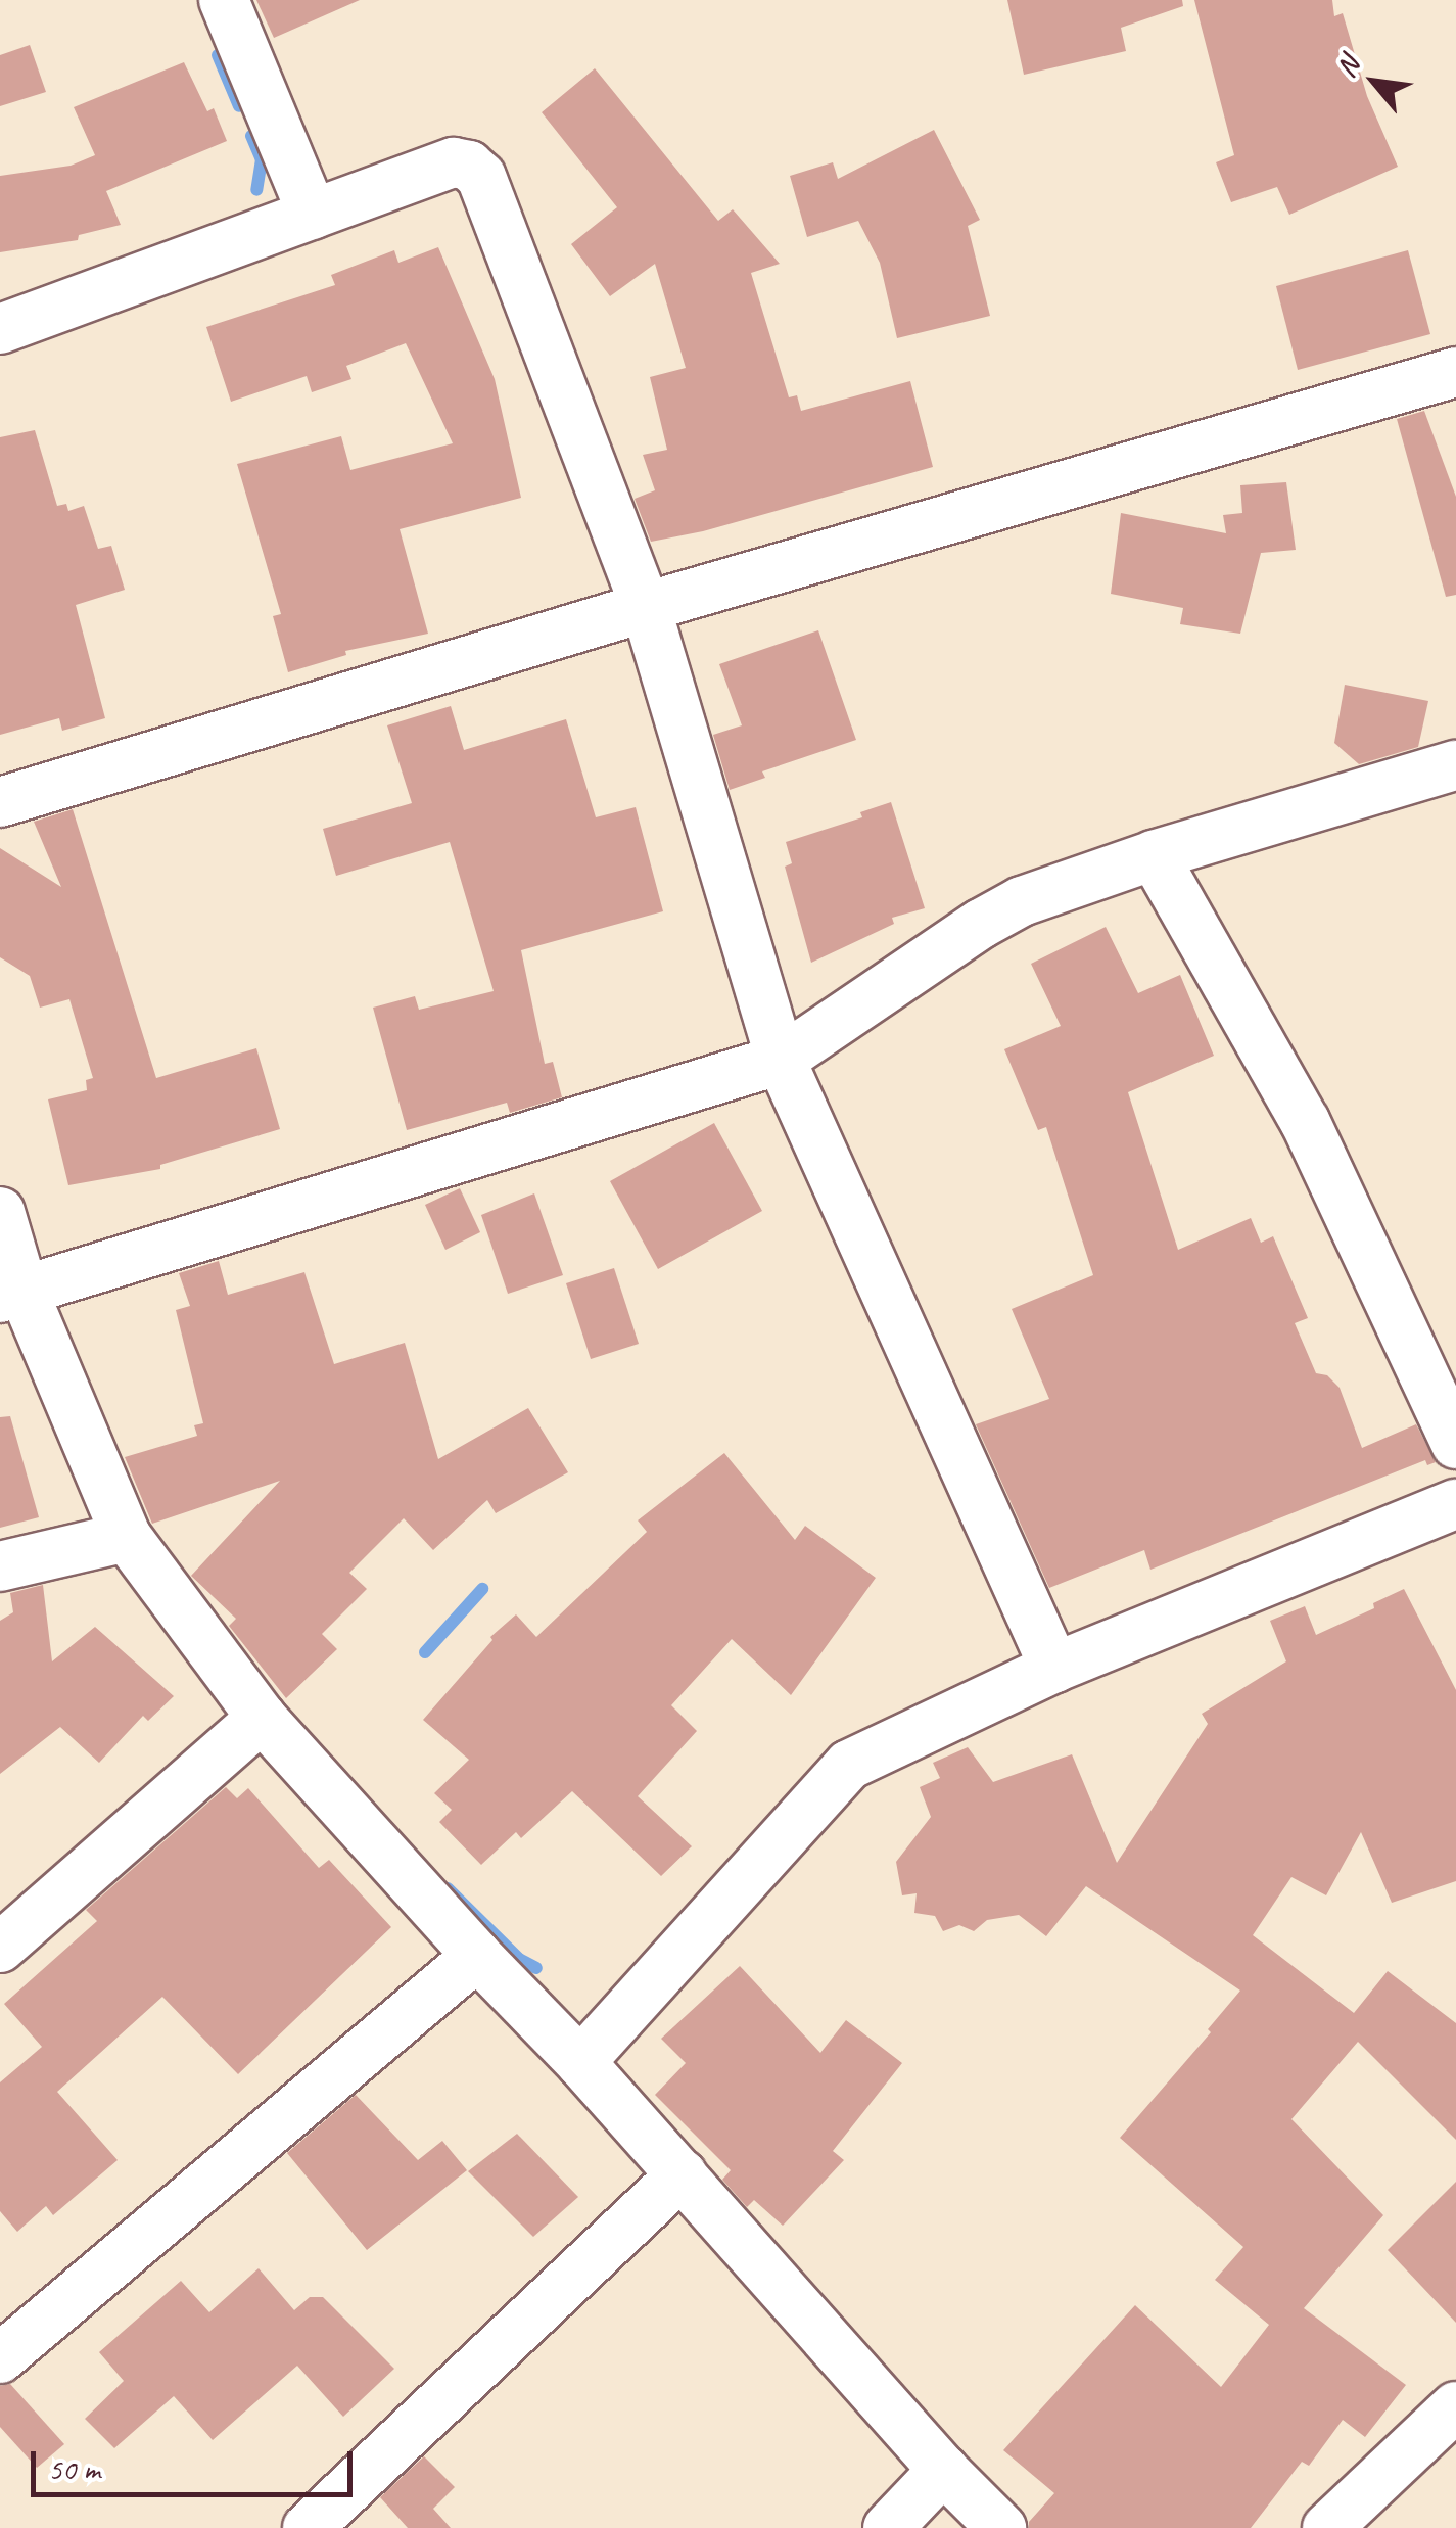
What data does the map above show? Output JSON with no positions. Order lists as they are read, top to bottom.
{
  "scale_bar": "50 m",
  "north": "top left"
}
